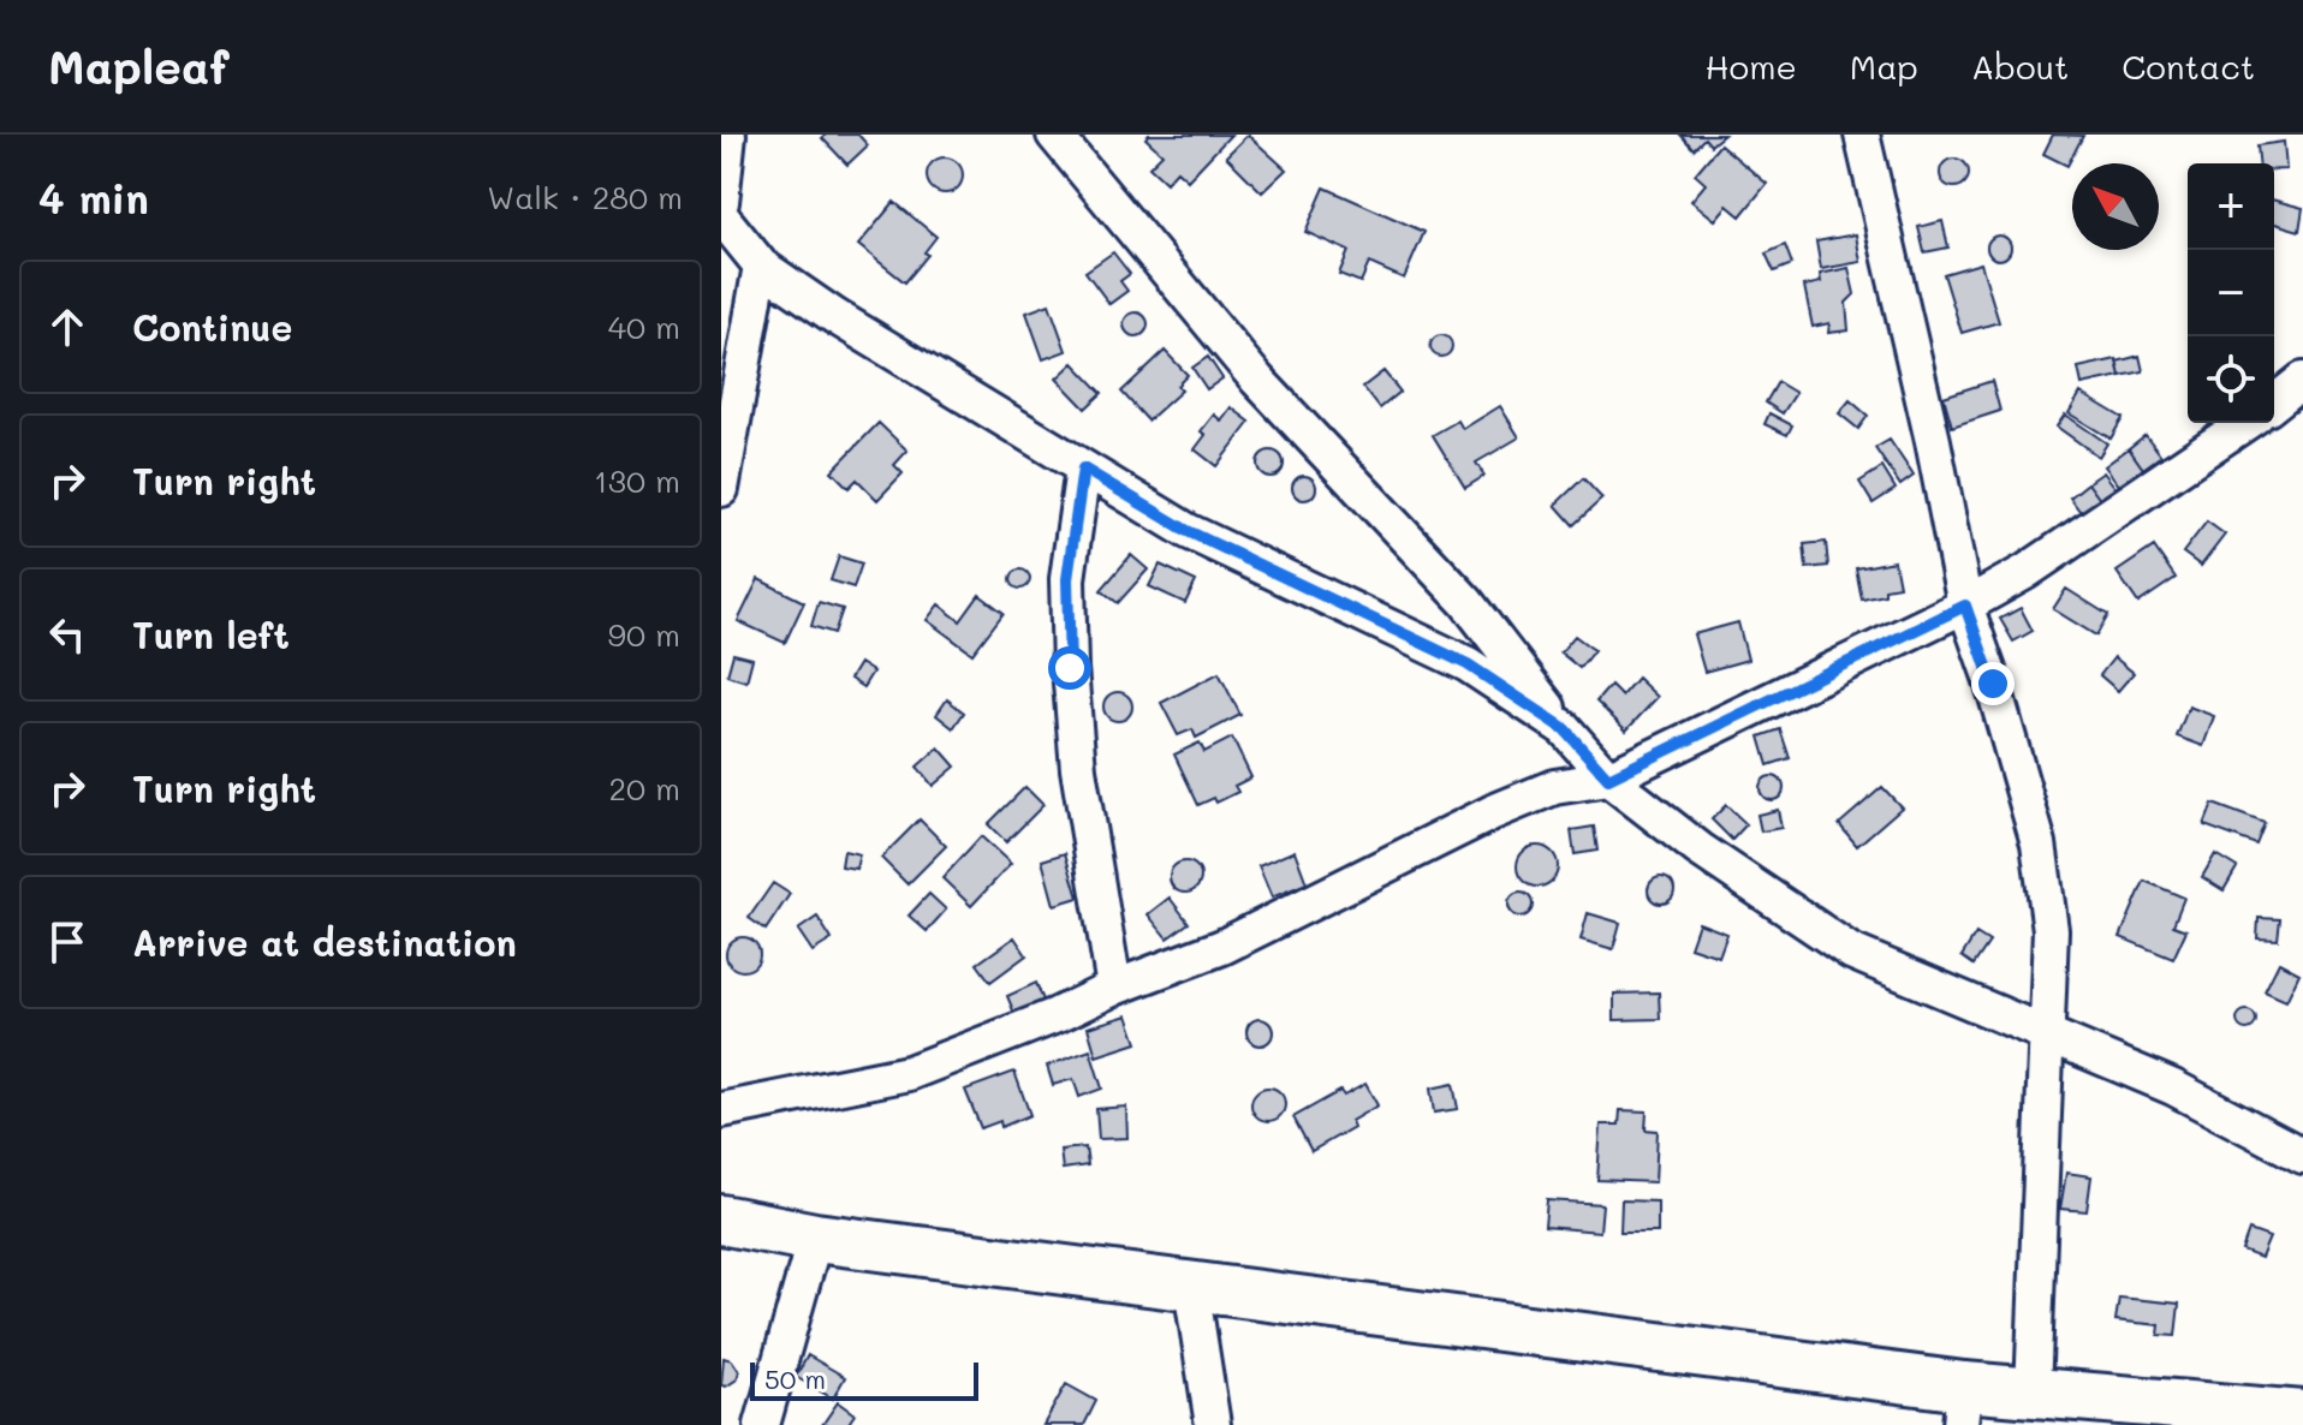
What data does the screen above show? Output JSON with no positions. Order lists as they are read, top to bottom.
{
  "scale_bar": "50 m",
  "north": "top left",
  "page": {
    "header": "Mapleaf",
    "nav": [
      "Home",
      "Map",
      "About",
      "Contact"
    ],
    "heading": ["4 min", "Walk · 280 m"],
    "map_buttons": ["+", "−"],
    "list": [
      ["Continue", "40 m"],
      ["Turn right", "130 m"],
      ["Turn left", "90 m"],
      ["Turn right", "20 m"],
      "Arrive at destination"
    ],
    "scale": "50 m"
  }
}
